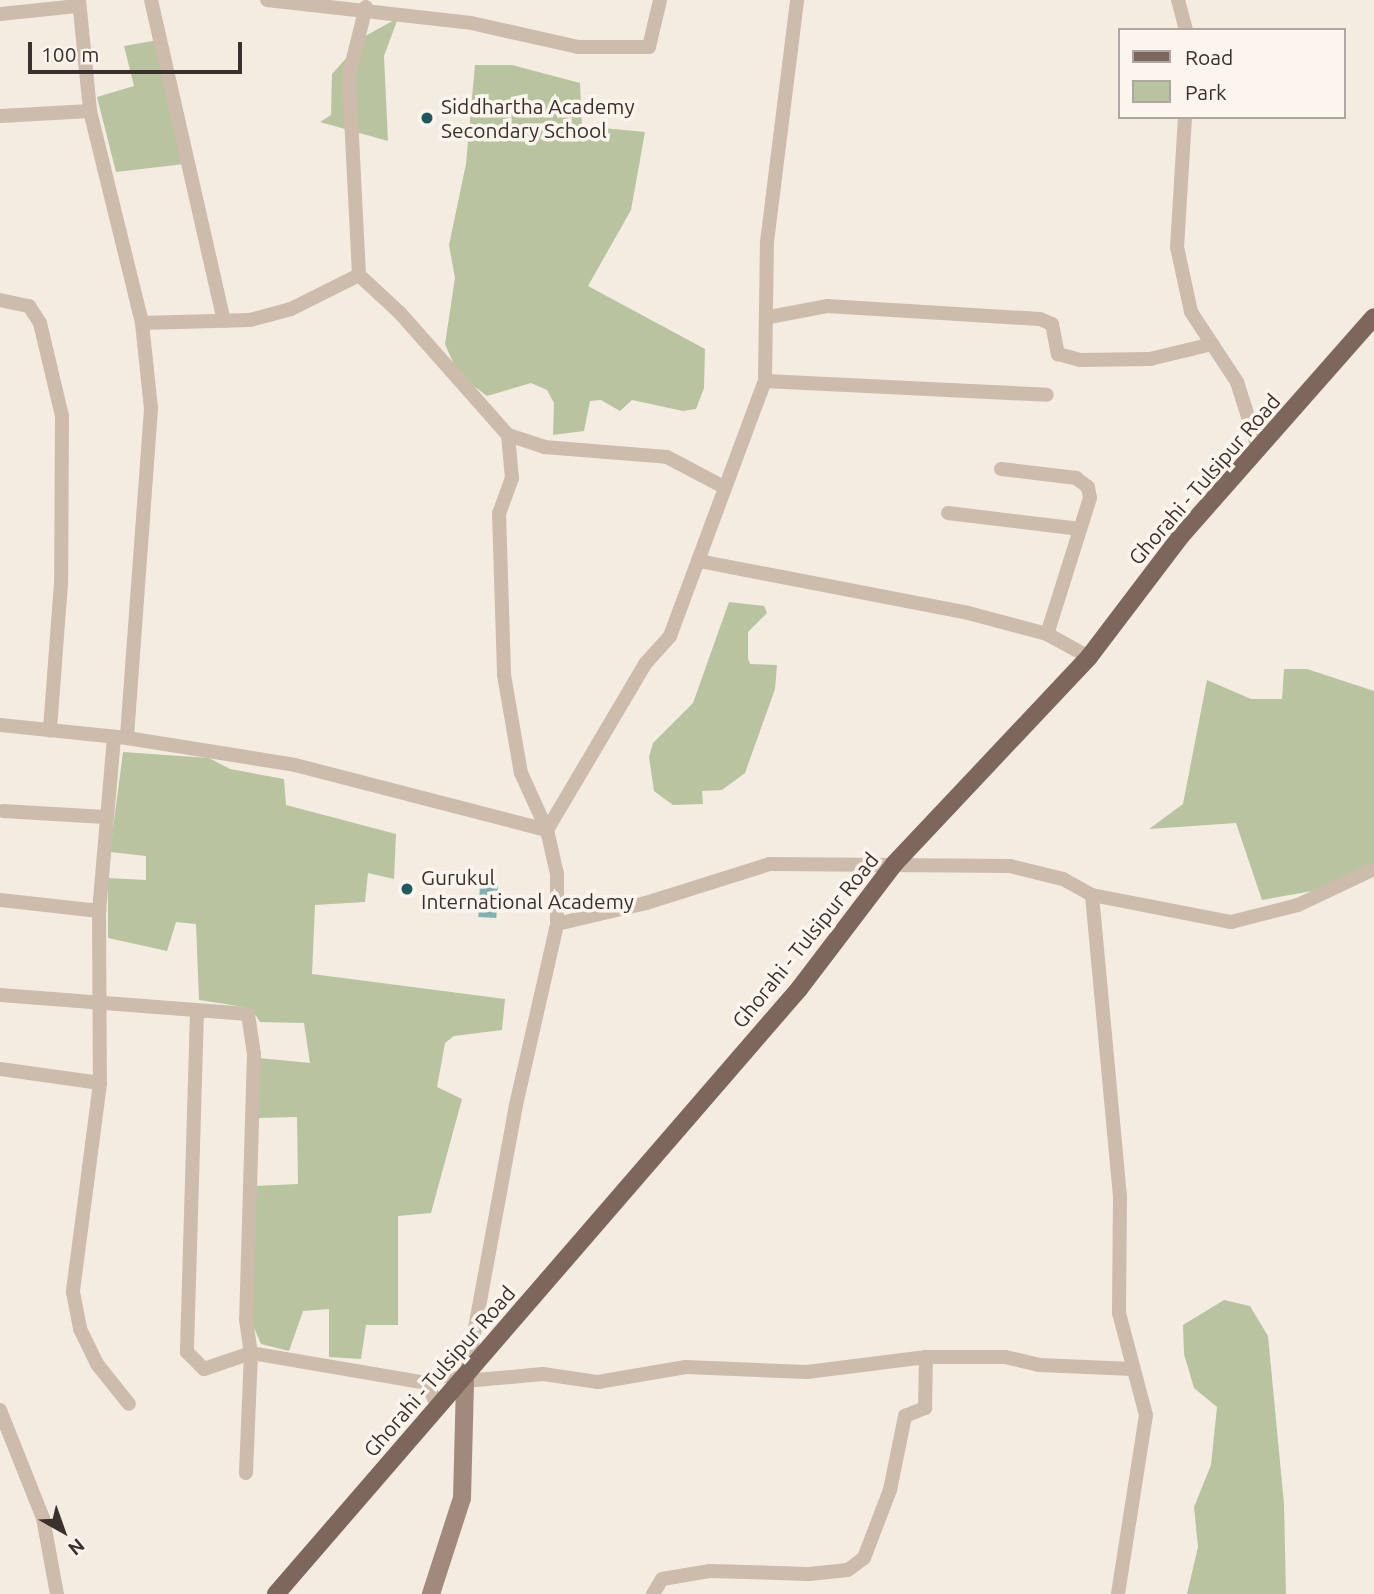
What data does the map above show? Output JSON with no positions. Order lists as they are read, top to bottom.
{
  "streets": {
    "main road": ["Ghorahi - Tulsipur Road"]
  },
  "places": ["Siddhartha Academy Secondary School", "Gurukul International Academy"],
  "legend": ["Road", "Park"],
  "scale_bar": "100 m",
  "north": "bottom right"
}
